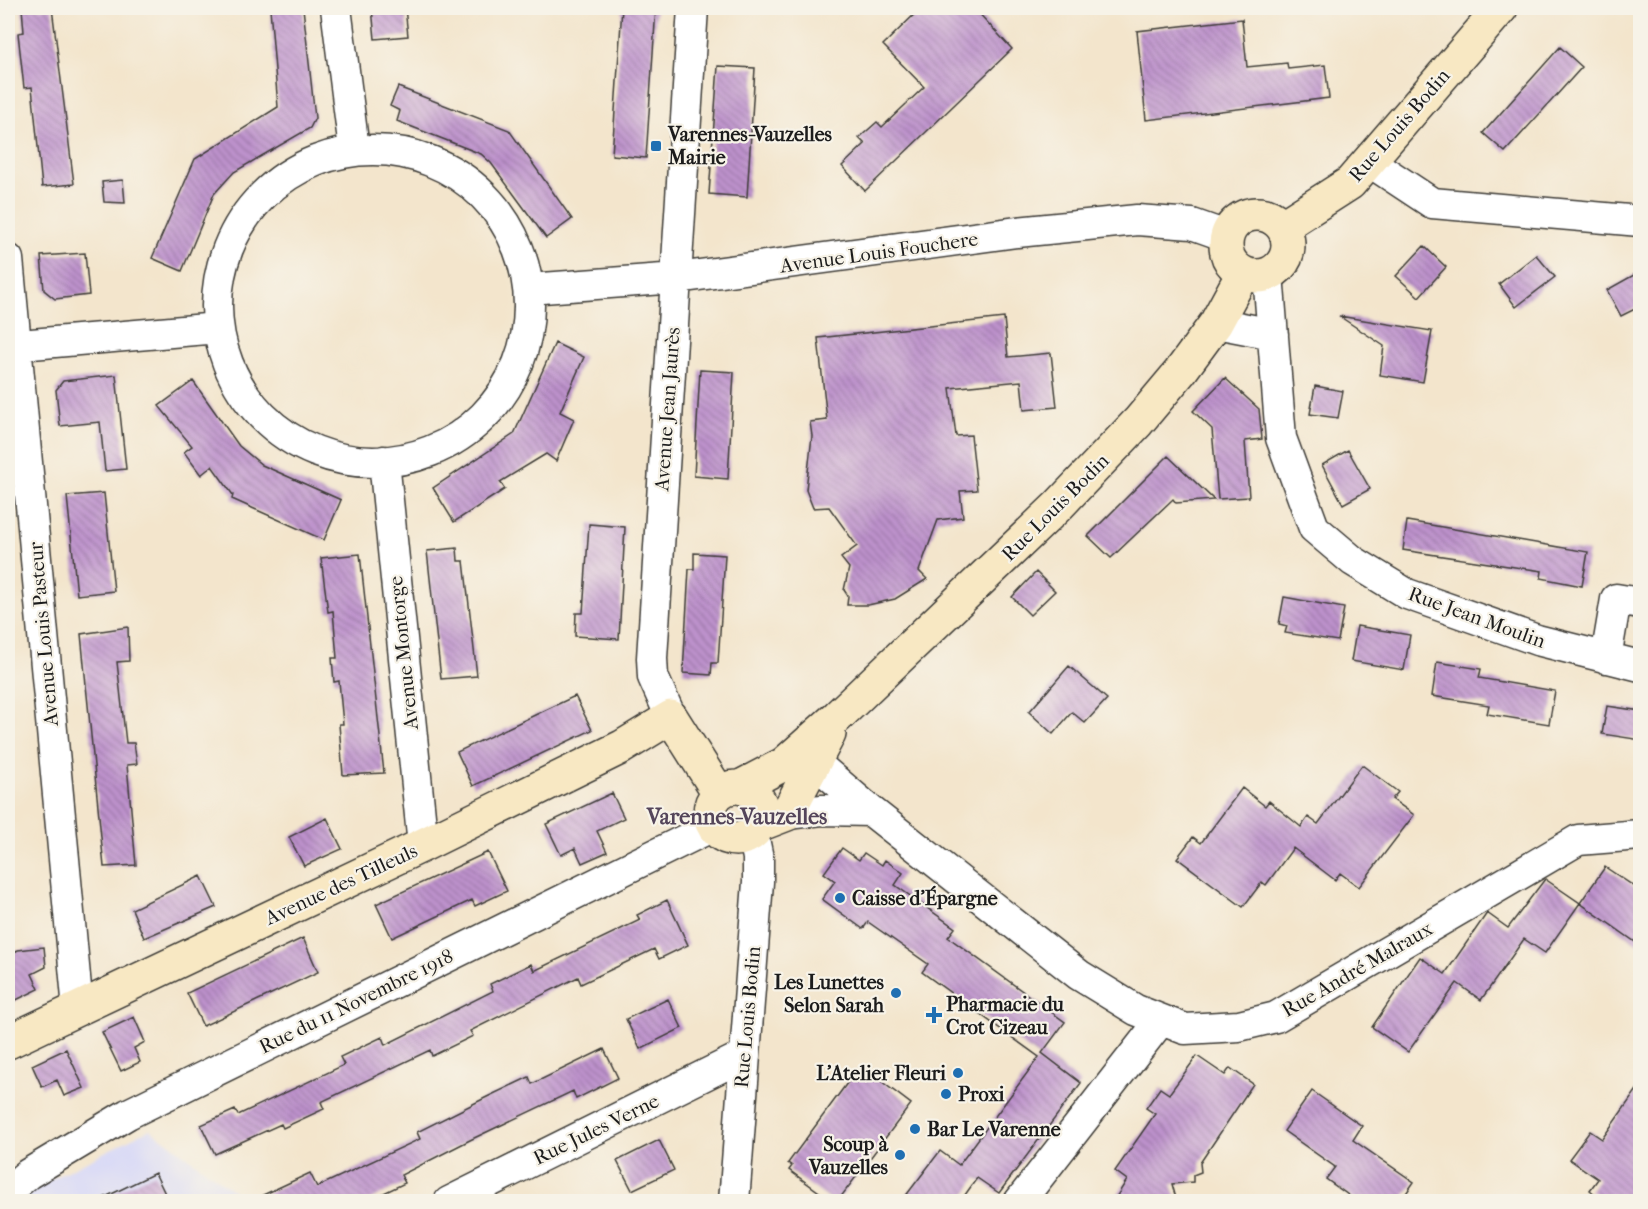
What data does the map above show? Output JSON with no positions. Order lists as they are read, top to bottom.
{
  "streets": {
    "street": [
      "Rue Louis Bodin",
      "Avenue Louis Fouchere",
      "Avenue Jean Jaurès",
      "Rue Jean Moulin",
      "Avenue Louis Pasteur",
      "Avenue Montorge",
      "Avenue des Tilleuls",
      "Rue André Malraux",
      "Rue du 11 Novembre 1918",
      "Rue Jules Verne"
    ]
  },
  "crossings": [
    ["Rue Louis Bodin", "Avenue Louis Fouchere"],
    ["Rue Louis Bodin", "Avenue Jean Jaurès"],
    ["Rue Louis Bodin", "Rue Jean Moulin"],
    ["Rue Louis Bodin", "Rue André Malraux"],
    ["Rue Louis Bodin", "Rue du 11 Novembre 1918"],
    ["Rue Louis Bodin", "Rue Jules Verne"],
    ["Avenue Louis Fouchere", "Avenue Jean Jaurès"],
    ["Avenue Louis Fouchere", "Rue Jean Moulin"],
    ["Avenue Jean Jaurès", "Avenue des Tilleuls"],
    ["Avenue Jean Jaurès", "Rue du 11 Novembre 1918"],
    ["Avenue Louis Pasteur", "Avenue des Tilleuls"],
    ["Avenue Montorge", "Avenue des Tilleuls"]
  ],
  "districts": ["Varennes-Vauzelles"],
  "places": {
    "transit": ["Varennes-Vauzelles Mairie"],
    "other": [
      "Caisse d'Épargne",
      "Les Lunettes Selon Sarah",
      "L'Atelier Fleuri",
      "Proxi",
      "Bar Le Varenne",
      "Scoup à Vauzelles"
    ],
    "health": ["Pharmacie du Crot Cizeau"]
  }
}
